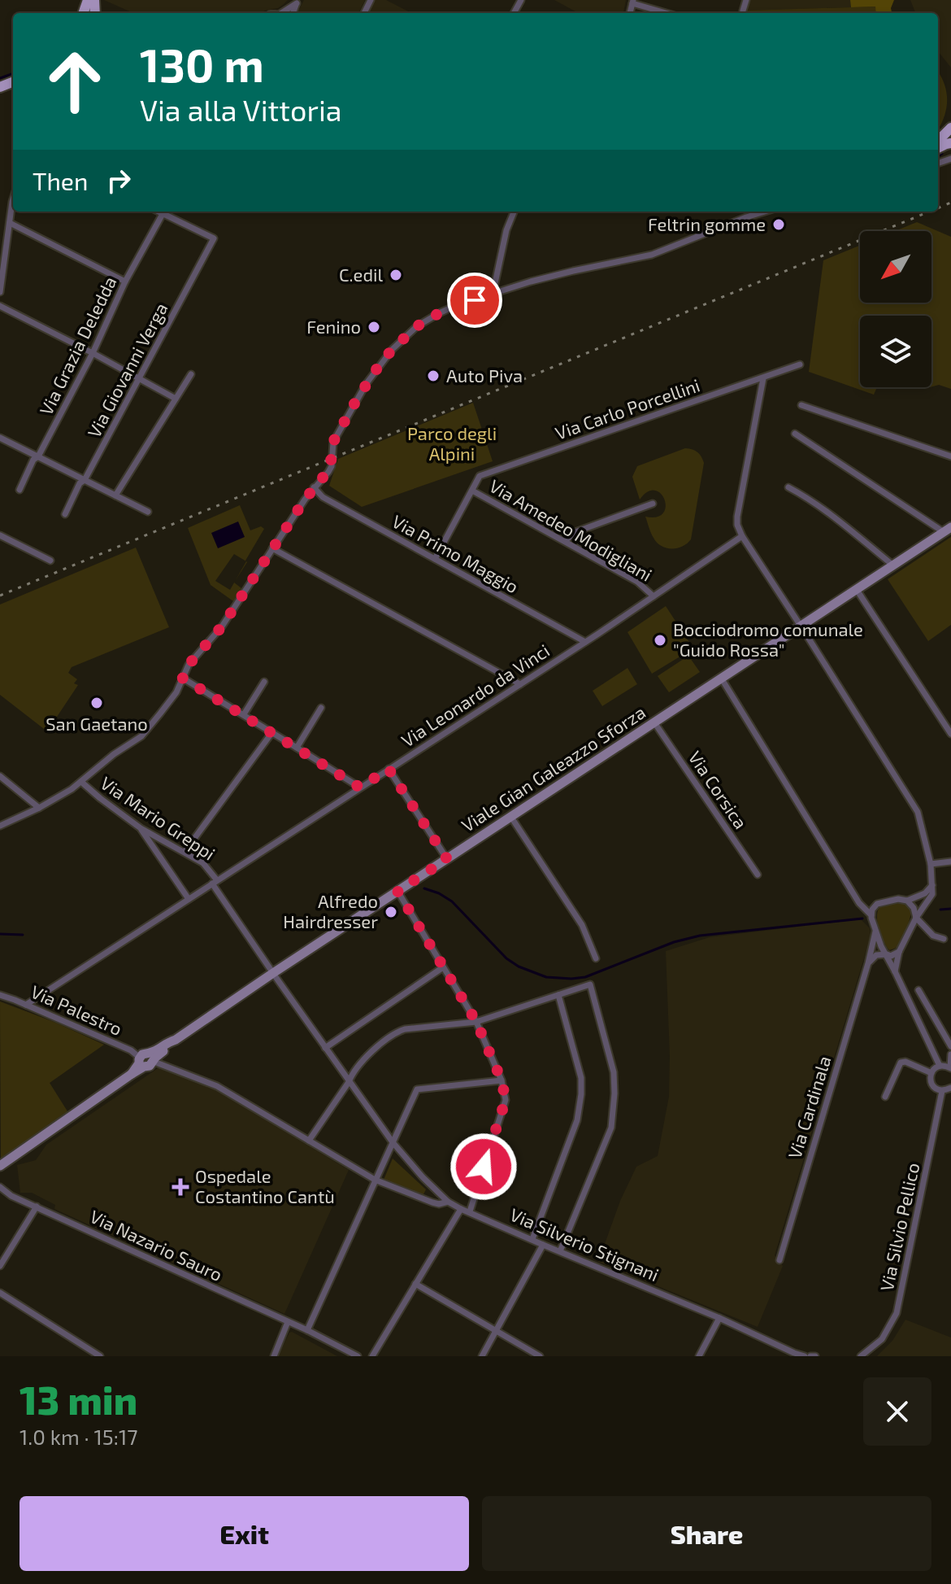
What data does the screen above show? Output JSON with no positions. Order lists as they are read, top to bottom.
{
  "streets": {
    "street": [
      "Via Grazia Deledda",
      "Via Giovanni Verga",
      "Via Carlo Porcellini",
      "Via Amedeo Modigliani",
      "Via Primo Maggio",
      "Via Leonardo da Vinci",
      "Viale Gian Galeazzo Sforza",
      "Via Corsica",
      "Via Mario Greppi",
      "Via Palestro",
      "Via Cardinala",
      "Via Silvio Pellico",
      "Via Silverio Stignani",
      "Via Nazario Sauro"
    ]
  },
  "crossings": [
    ["Via Grazia Deledda", "Via Giovanni Verga"],
    ["Via Carlo Porcellini", "Via Amedeo Modigliani"],
    ["Via Carlo Porcellini", "Via Primo Maggio"],
    ["Via Amedeo Modigliani", "Via Leonardo da Vinci"],
    ["Via Primo Maggio", "Via Leonardo da Vinci"],
    ["Via Leonardo da Vinci", "Via Mario Greppi"],
    ["Via Leonardo da Vinci", "Via Palestro"],
    ["Viale Gian Galeazzo Sforza", "Via Corsica"],
    ["Viale Gian Galeazzo Sforza", "Via Mario Greppi"],
    ["Viale Gian Galeazzo Sforza", "Via Palestro"],
    ["Viale Gian Galeazzo Sforza", "Via Silverio Stignani"],
    ["Via Mario Greppi", "Via Silverio Stignani"],
    ["Via Palestro", "Via Silverio Stignani"]
  ],
  "parks": ["Parco degli Alpini"],
  "places": {
    "other": [
      "Feltrin gomme",
      "C.edil",
      "Fenino",
      "Auto Piva",
      "Bocciodromo comunale \"Guido Rossa\"",
      "San Gaetano",
      "Alfredo Hairdresser"
    ],
    "health": ["Ospedale Costantino Cantù"]
  },
  "north": "bottom left",
  "page": {
    "turn": ["130 m", "Via alla Vittoria"],
    "then": "Then",
    "heading": ["13 min", "1.0 km · 15:17"],
    "buttons": ["Exit", "Share"]
  }
}
